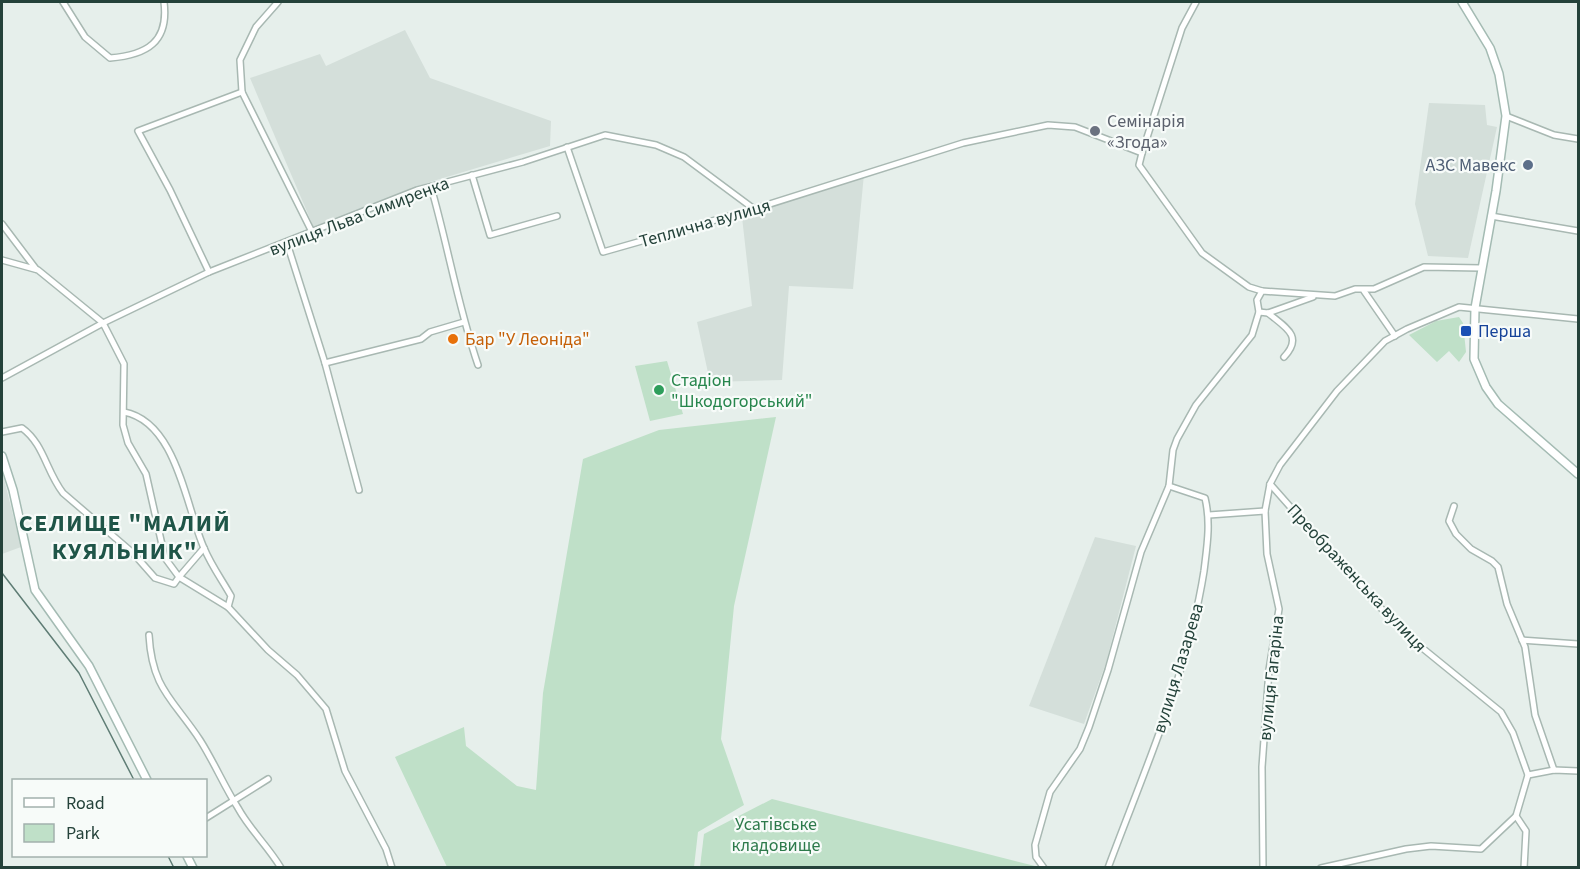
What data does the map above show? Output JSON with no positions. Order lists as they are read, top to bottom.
{
  "streets": {
    "street": [
      "вулиця Льва Симиренка",
      "Теплична вулиця",
      "Преображенська вулиця",
      "вулиця Лазарева",
      "вулиця Гагаріна"
    ]
  },
  "crossings": [
    ["вулиця Льва Симиренка", "Теплична вулиця"],
    ["Преображенська вулиця", "вулиця Гагаріна"]
  ],
  "districts": ["СЕЛИЩЕ \"МАЛИЙ КУЯЛЬНИК\""],
  "parks": ["Усатівське кладовище"],
  "places": {
    "other": [
      "Семінарія «Згода»",
      "АЗС Мавекс",
      "Бар \"У Леоніда\"",
      "Стадіон \"Шкодогорський\""
    ],
    "transit": ["Перша"]
  },
  "legend": ["Road", "Park"]
}
